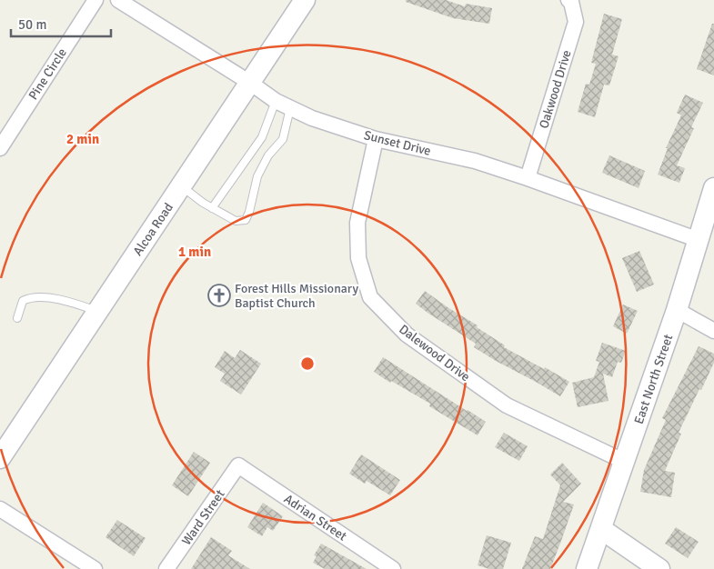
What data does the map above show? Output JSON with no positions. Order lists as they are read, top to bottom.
{
  "streets": {
    "main road": ["Alcoa Road", "East North Street"],
    "street": [
      "Pine Circle",
      "Oakwood Drive",
      "Sunset Drive",
      "Dalewood Drive",
      "Ward Street",
      "Adrian Street"
    ]
  },
  "crossings": [
    ["Oakwood Drive", "Sunset Drive"],
    ["Sunset Drive", "Alcoa Road"],
    ["Sunset Drive", "Dalewood Drive"],
    ["Sunset Drive", "East North Street"],
    ["Dalewood Drive", "East North Street"],
    ["Ward Street", "Adrian Street"]
  ],
  "places": {
    "church": ["Forest Hills Missionary Baptist Church"]
  },
  "scale_bar": "50 m",
  "rings": ["2 min", "1 min"]
}
